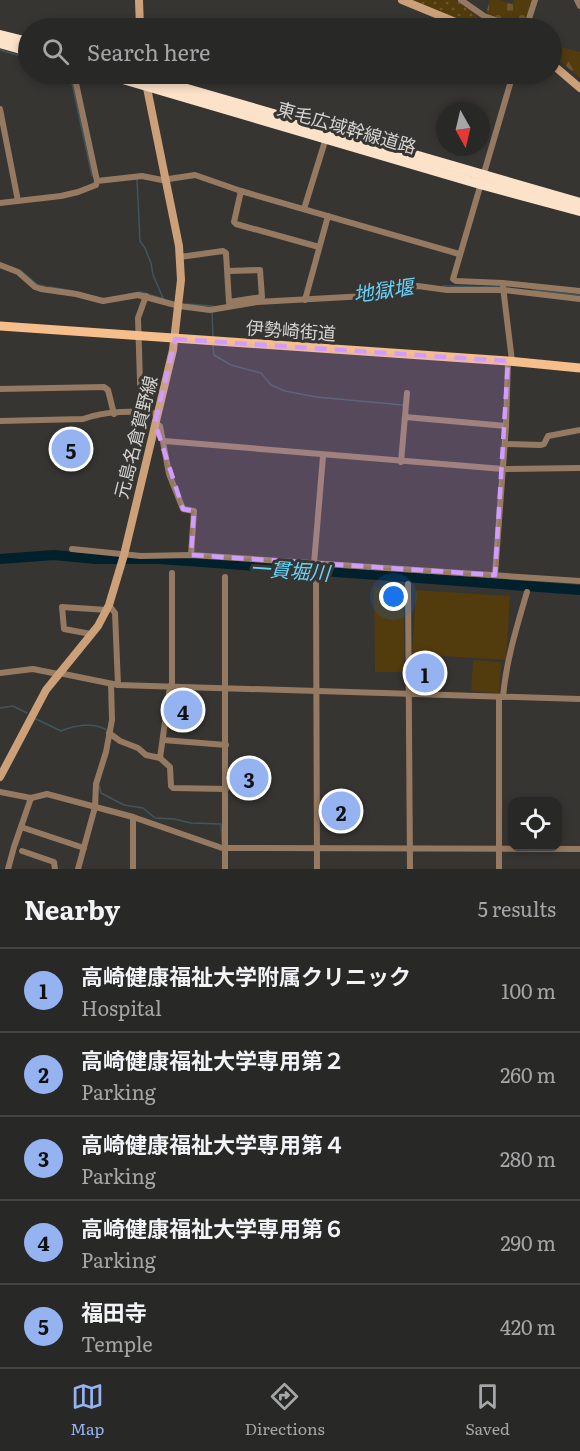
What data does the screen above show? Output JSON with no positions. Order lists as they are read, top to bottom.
{
  "streets": {
    "highway": ["東毛広域幹線道路"],
    "main road": ["伊勢崎街道", "元島名倉賀野線"]
  },
  "crossings": [
    ["伊勢崎街道", "元島名倉賀野線"]
  ],
  "water": ["地獄堰", "一貫堀川"],
  "north": "bottom",
  "page": {
    "search": "Search here",
    "pins": [
      "5",
      "1",
      "4",
      "3",
      "2"
    ],
    "heading": ["Nearby", "5 results"],
    "list": [
      {
        "mark": "1",
        "name": "高崎健康福祉大学附属クリニック",
        "note": "Hospital",
        "value": "100 m"
      },
      {
        "mark": "2",
        "name": "高崎健康福祉大学専用第２",
        "note": "Parking",
        "value": "260 m"
      },
      {
        "mark": "3",
        "name": "高崎健康福祉大学専用第４",
        "note": "Parking",
        "value": "280 m"
      },
      {
        "mark": "4",
        "name": "高崎健康福祉大学専用第６",
        "note": "Parking",
        "value": "290 m"
      },
      {
        "mark": "5",
        "name": "福田寺",
        "note": "Temple",
        "value": "420 m"
      }
    ],
    "nav": ["Map", "Directions", "Saved"]
  }
}
